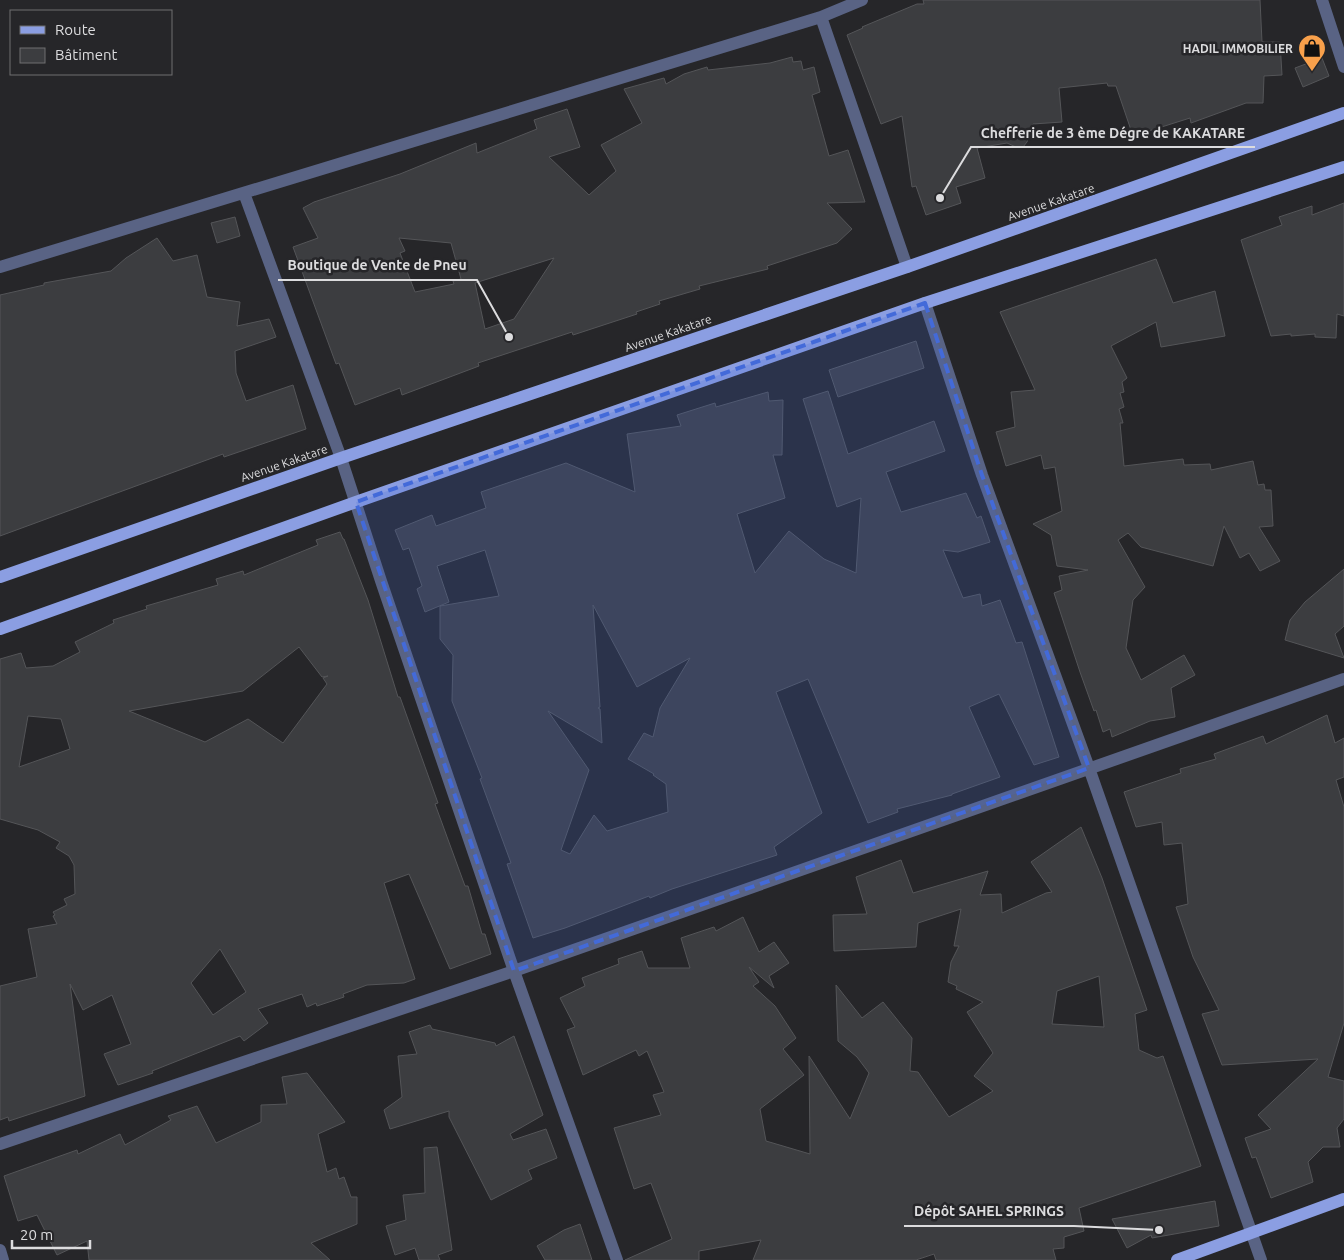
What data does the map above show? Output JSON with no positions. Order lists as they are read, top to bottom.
{
  "streets": {
    "main road": ["Avenue Kakatare"]
  },
  "places": {
    "shop": ["HADIL IMMOBILIER"],
    "other": ["Chefferie de 3 ème Dégre de KAKATARE", "Boutique de Vente de Pneu", "Dépôt SAHEL SPRINGS"]
  },
  "legend": ["Route", "Bâtiment"],
  "scale_bar": "20 m"
}
